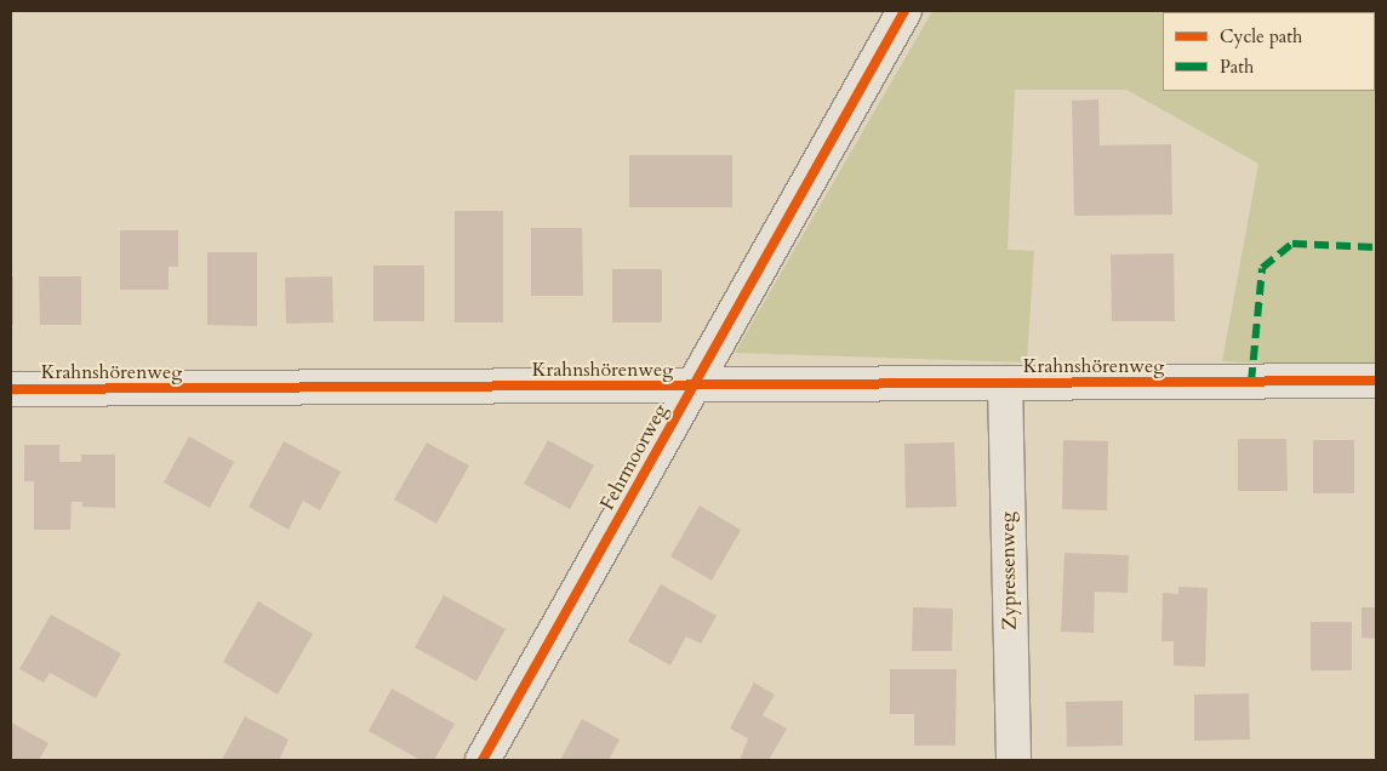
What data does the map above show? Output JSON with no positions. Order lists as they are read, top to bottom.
{
  "streets": {
    "street": ["Krahnshörenweg", "Fehrmoorweg", "Zypressenweg"]
  },
  "crossings": [
    ["Krahnshörenweg", "Fehrmoorweg"],
    ["Krahnshörenweg", "Zypressenweg"]
  ],
  "legend": ["Cycle path", "Path"]
}
